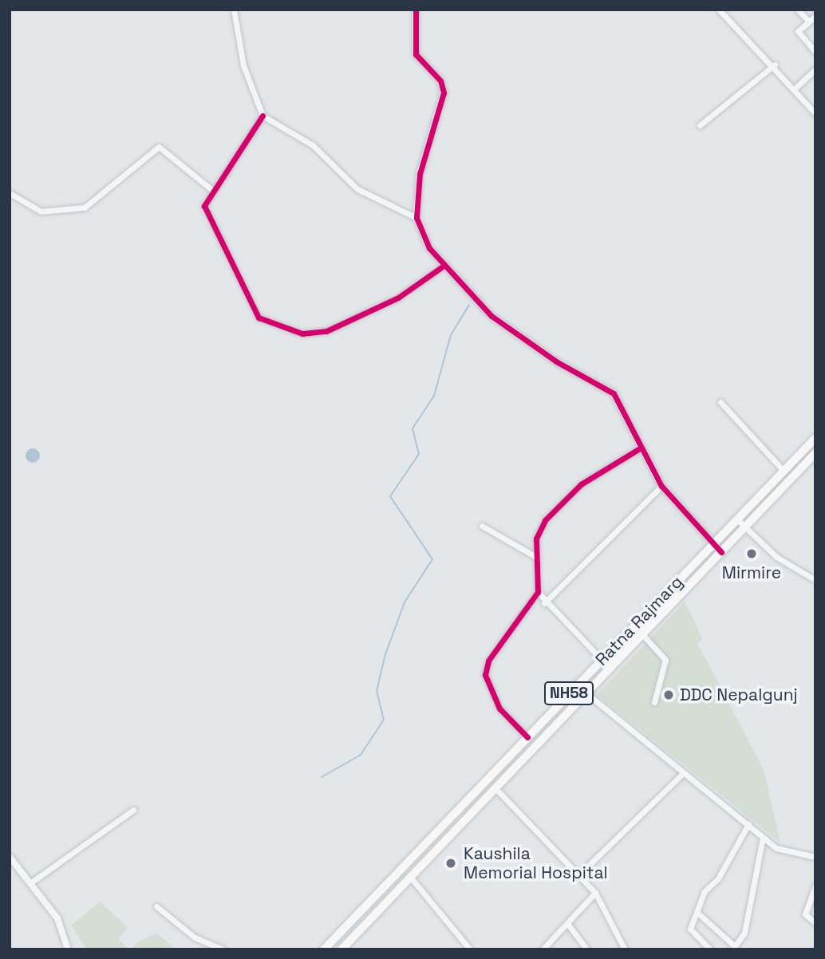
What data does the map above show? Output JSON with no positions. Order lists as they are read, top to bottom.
{
  "streets": {
    "highway": ["Ratna Rajmarg", "NH58"]
  },
  "places": ["Mirmire", "DDC Nepalgunj", "Kaushila Memorial Hospital"]
}
